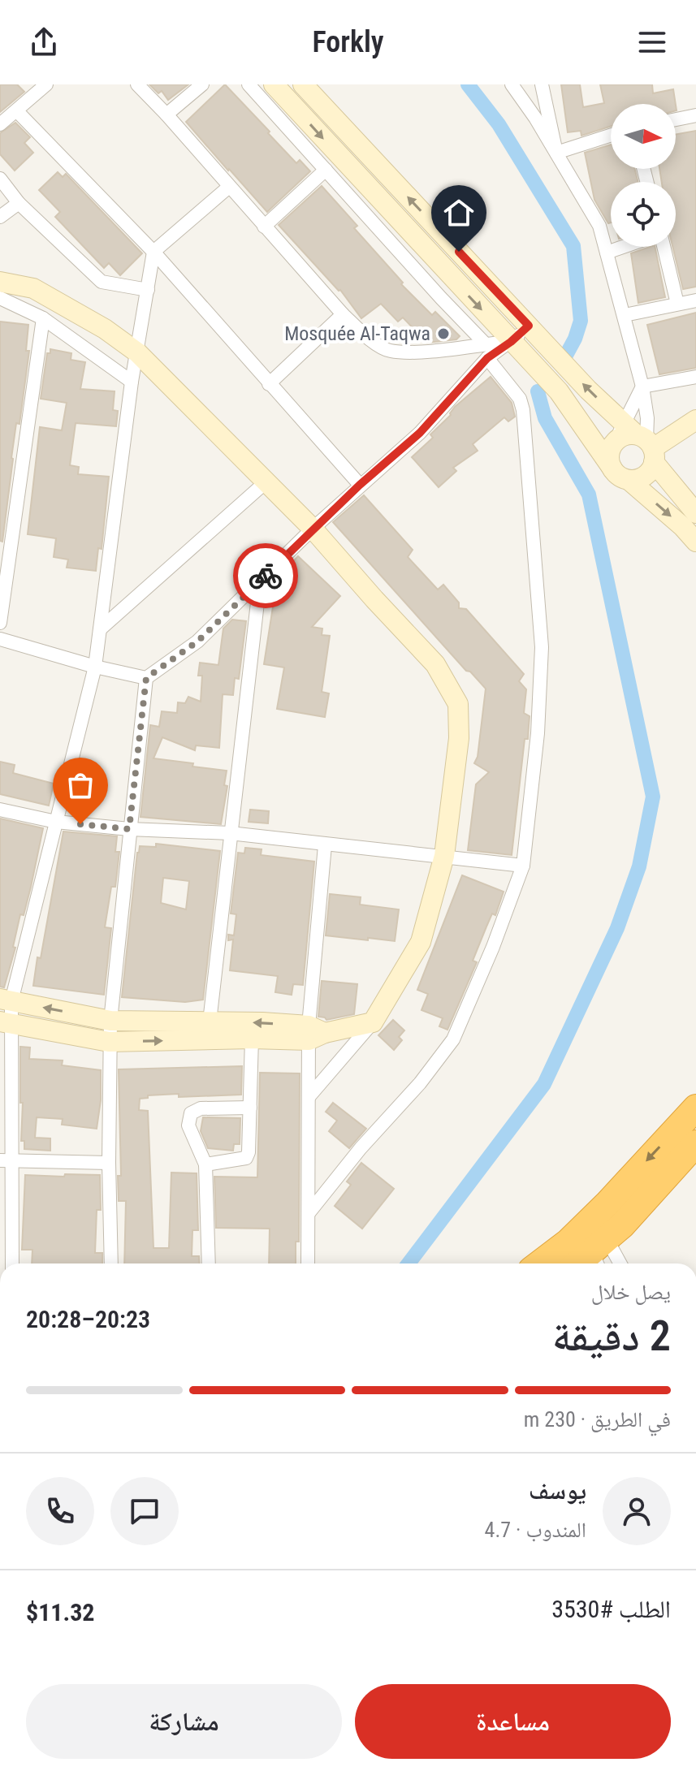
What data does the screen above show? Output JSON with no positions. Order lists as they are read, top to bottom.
{
  "places": ["Mosquée Al-Taqwa"],
  "north": "right",
  "page": {
    "header": "Forkly",
    "heading": ["2 دقيقة", "يصل خلال", "20:23–20:28"],
    "panel": [
      "يوسف",
      "المندوب · 4.7",
      "الطلب #3530",
      "$11.32"
    ],
    "bar": "في الطريق · 230 m",
    "buttons": ["مساعدة", "مشاركة"]
  }
}
